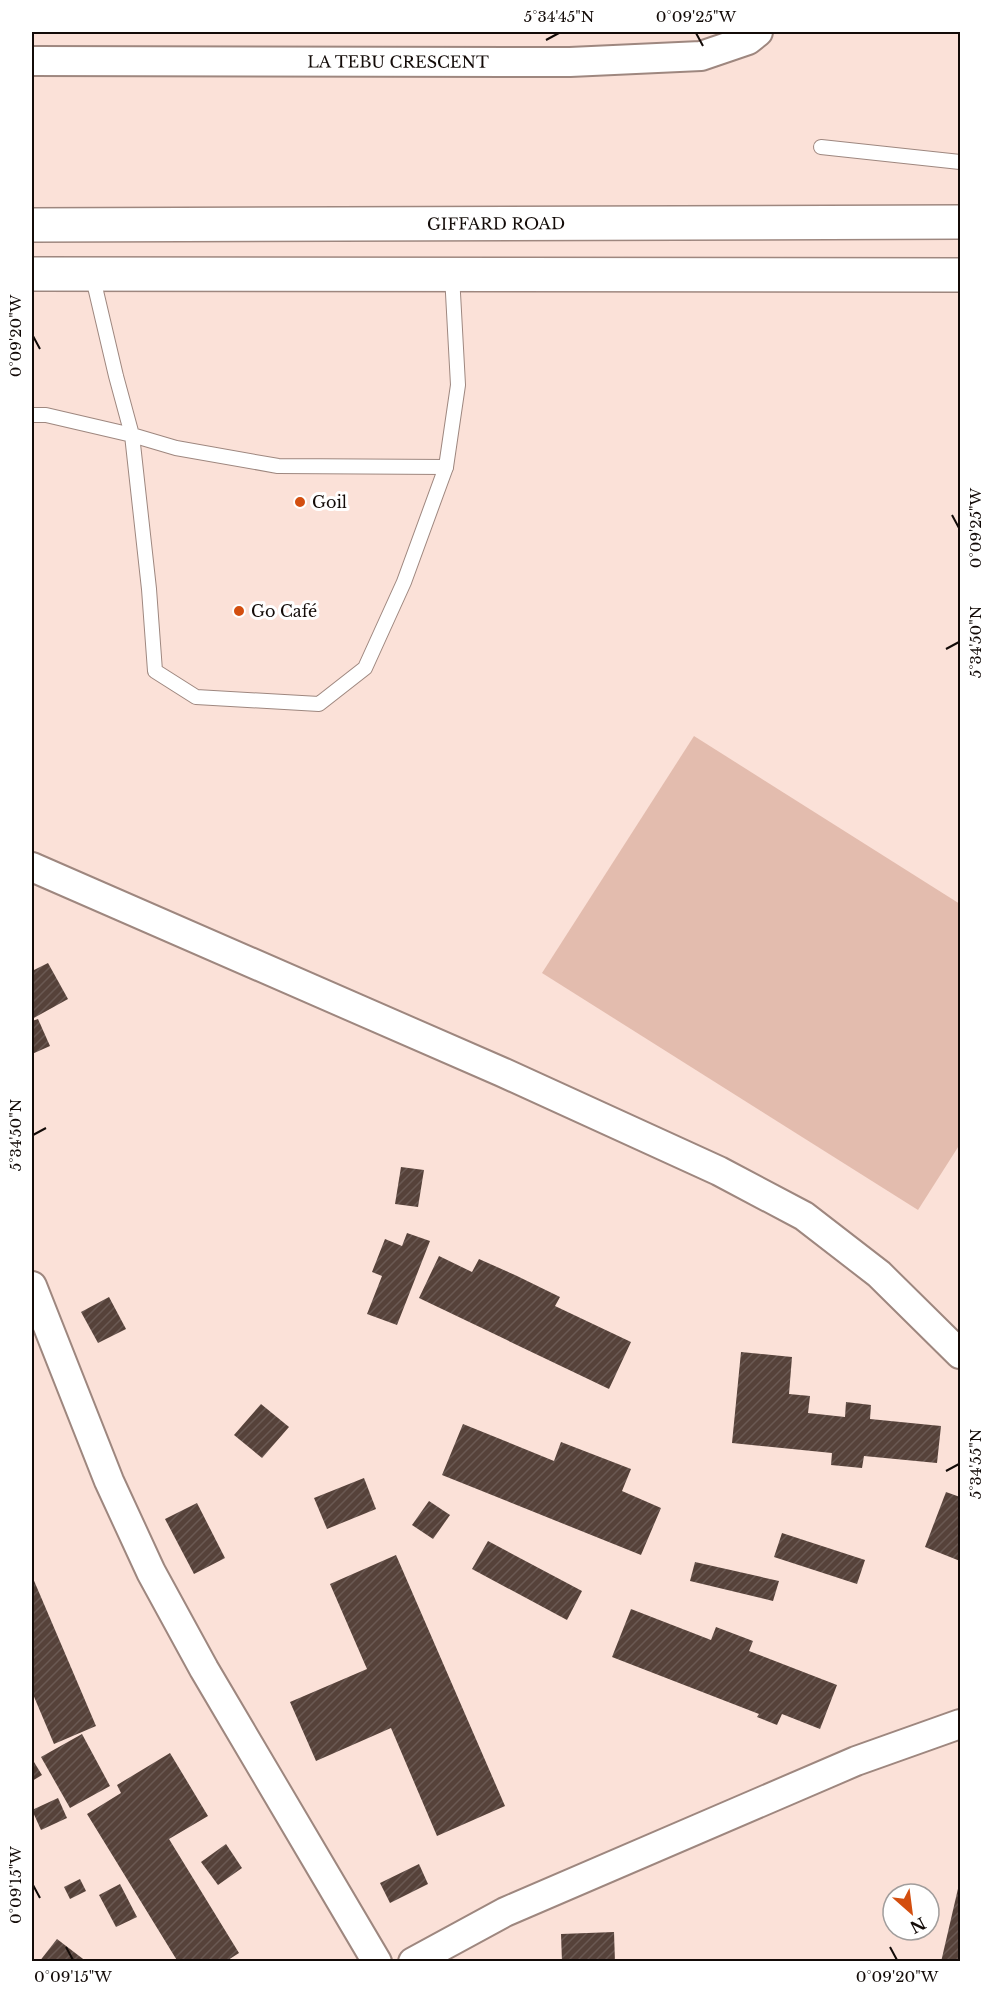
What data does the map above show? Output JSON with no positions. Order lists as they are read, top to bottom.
{
  "streets": {
    "main road": ["GIFFARD ROAD"],
    "street": ["LA TEBU CRESCENT"]
  },
  "places": ["Goil", "Go Café"],
  "north": "bottom right",
  "coordinates": [
    "5°34'45\"N",
    "0°09'25\"W",
    "0°09'20\"W",
    "5°34'50\"N",
    "5°34'55\"N",
    "0°09'15\"W"
  ]
}
